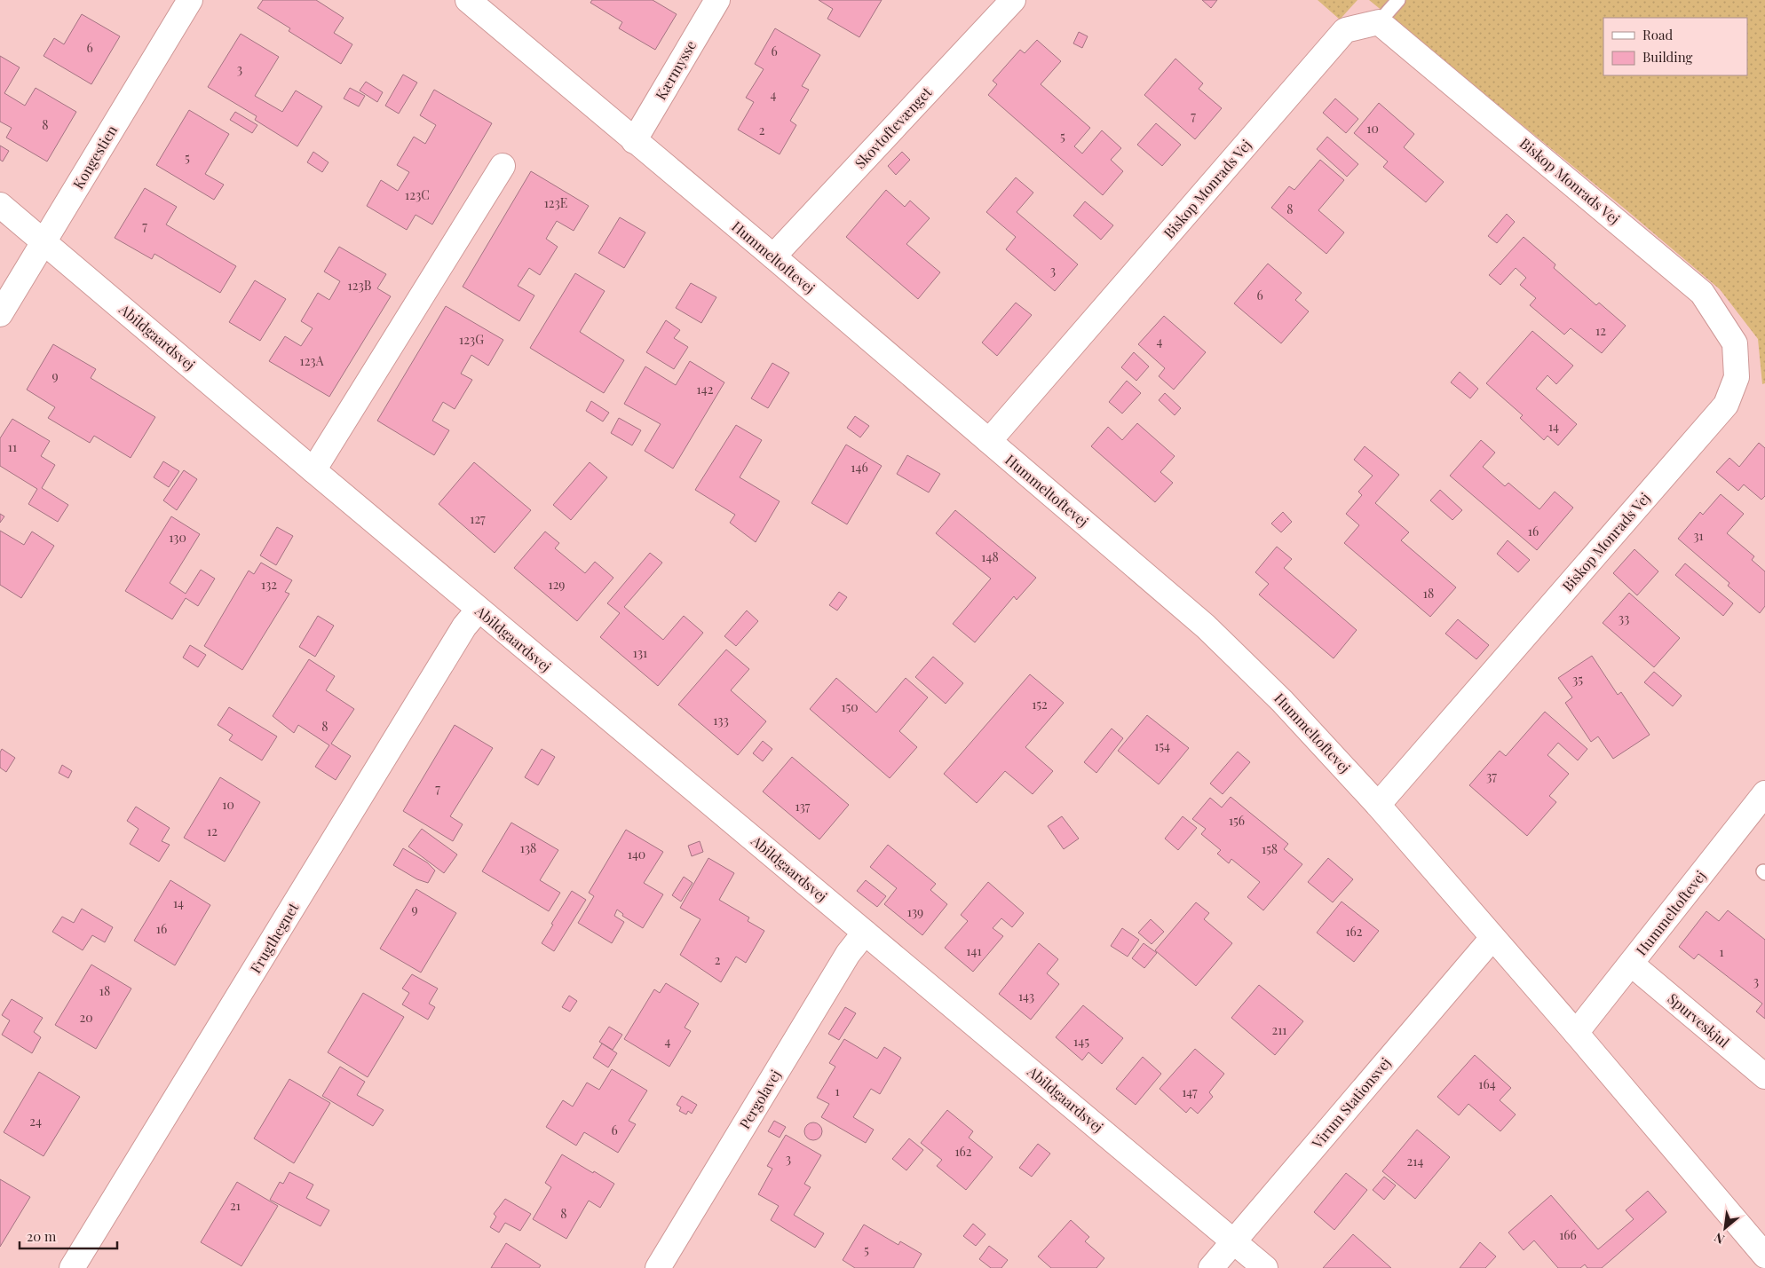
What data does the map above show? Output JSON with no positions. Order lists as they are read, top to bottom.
{
  "streets": {
    "street": [
      "Kærmysse",
      "Skovtoftevænget",
      "Kongestien",
      "Biskop Monrads Vej",
      "Hummeltoftevej",
      "Abildgaardsvej",
      "Frugthegnet",
      "Spurveskjul",
      "Pergolavej",
      "Virum Stationsvej"
    ]
  },
  "crossings": [
    ["Kærmysse", "Hummeltoftevej"],
    ["Skovtoftevænget", "Hummeltoftevej"],
    ["Kongestien", "Abildgaardsvej"],
    ["Biskop Monrads Vej", "Hummeltoftevej"],
    ["Hummeltoftevej", "Spurveskjul"],
    ["Hummeltoftevej", "Virum Stationsvej"],
    ["Abildgaardsvej", "Frugthegnet"],
    ["Abildgaardsvej", "Pergolavej"],
    ["Abildgaardsvej", "Virum Stationsvej"]
  ],
  "house_numbers": [
    "6",
    "6",
    "3",
    "4",
    "7",
    "8",
    "10",
    "2",
    "5",
    "5",
    "123C",
    "123E",
    "8",
    "7",
    "3",
    "123B",
    "6",
    "12",
    "123G",
    "4",
    "123A",
    "9",
    "142",
    "14",
    "11",
    "146",
    "127",
    "16",
    "31",
    "130",
    "148",
    "132",
    "129",
    "18",
    "33",
    "131",
    "35",
    "152",
    "150",
    "133",
    "8",
    "154",
    "37",
    "7",
    "10",
    "137",
    "156",
    "12",
    "138",
    "158",
    "140",
    "14",
    "9",
    "139",
    "16",
    "162",
    "141",
    "1",
    "2",
    "3",
    "18",
    "143",
    "20",
    "211",
    "4",
    "145",
    "164",
    "1",
    "147",
    "24",
    "6",
    "162",
    "3",
    "214",
    "21",
    "8",
    "166",
    "5"
  ],
  "legend": ["Road", "Building"],
  "scale_bar": "20 m",
  "north": "bottom left"
}
